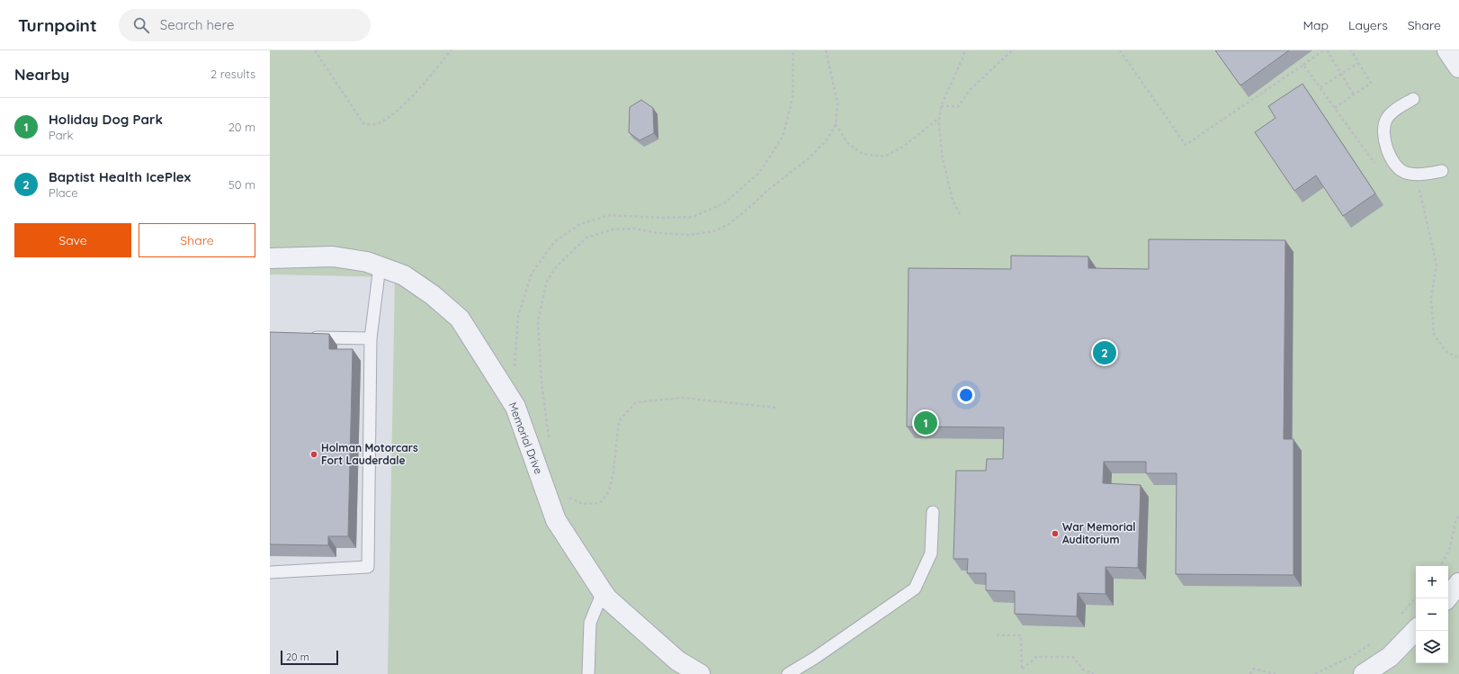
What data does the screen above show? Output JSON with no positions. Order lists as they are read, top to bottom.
{
  "streets": {
    "street": ["Memorial Drive"]
  },
  "places": ["Holman Motorcars Fort Lauderdale", "War Memorial Auditorium"],
  "scale_bar": "20 m",
  "page": {
    "header": "Turnpoint",
    "search": "Search here",
    "nav": ["Map", "Layers", "Share"],
    "heading": ["Nearby", "2 results"],
    "list": [
      {
        "mark": "1",
        "name": "Holiday Dog Park",
        "note": "Park",
        "value": "20 m"
      },
      {
        "mark": "2",
        "name": "Baptist Health IcePlex",
        "note": "Place",
        "value": "50 m"
      }
    ],
    "buttons": ["Save", "Share"],
    "pins": ["2", "1"],
    "map_buttons": ["+", "−"],
    "scale": "20 m"
  }
}
